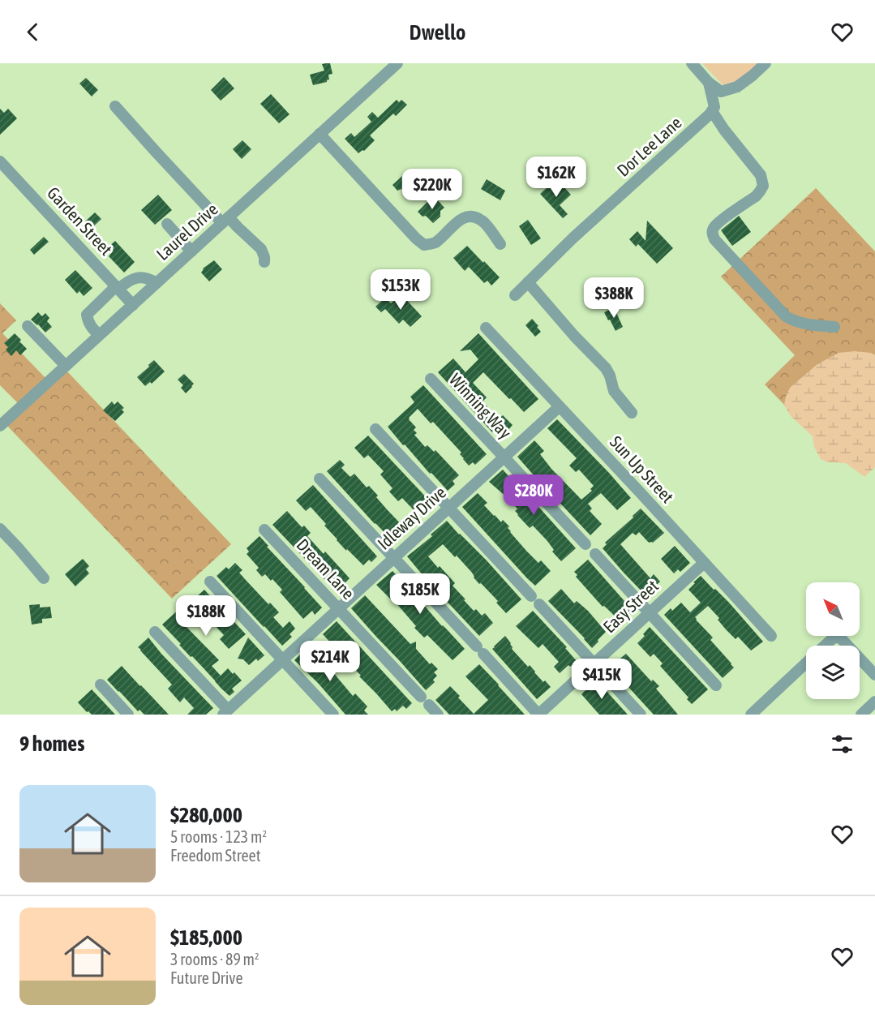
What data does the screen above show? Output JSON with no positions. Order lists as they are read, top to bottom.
{
  "streets": {
    "street": [
      "Dor Lee Lane",
      "Garden Street",
      "Laurel Drive",
      "Winning Way",
      "Sun Up Street",
      "Idleway Drive",
      "Dream Lane",
      "Easy Street"
    ]
  },
  "crossings": [
    ["Garden Street", "Laurel Drive"],
    ["Winning Way", "Idleway Drive"],
    ["Sun Up Street", "Idleway Drive"],
    ["Sun Up Street", "Easy Street"],
    ["Idleway Drive", "Dream Lane"]
  ],
  "north": "top left",
  "page": {
    "header": "Dwello",
    "price": [
      "$162K",
      "$220K",
      "$153K",
      "$388K",
      "$280K",
      "$185K",
      "$188K",
      "$214K",
      "$415K"
    ],
    "heading": "9 homes",
    "list": [
      {
        "name": "$280,000",
        "note": "5 rooms · 123 m² · Freedom Street"
      },
      {
        "name": "$185,000",
        "note": "3 rooms · 89 m² · Future Drive"
      }
    ]
  }
}
